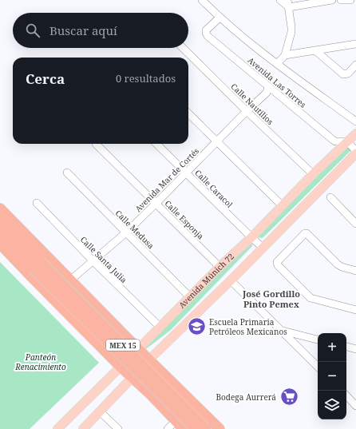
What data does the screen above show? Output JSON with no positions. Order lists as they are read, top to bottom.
{
  "streets": {
    "highway": ["Avenida Múnich 72", "MEX 15"],
    "street": [
      "Avenida Las Torres",
      "Calle Nautilios",
      "Avenida Mar de Cortés",
      "Calle Caracol",
      "Calle Esponja",
      "Calle Medusa",
      "Calle Santa Julia"
    ]
  },
  "crossings": [
    ["Avenida Las Torres", "Avenida Mar de Cortés"],
    ["Avenida Las Torres", "Avenida Múnich 72"],
    ["Calle Nautilios", "Avenida Mar de Cortés"],
    ["Calle Nautilios", "Avenida Múnich 72"],
    ["Avenida Mar de Cortés", "Calle Caracol"],
    ["Avenida Mar de Cortés", "Calle Esponja"],
    ["Avenida Mar de Cortés", "Calle Medusa"],
    ["Avenida Mar de Cortés", "Calle Santa Julia"],
    ["Calle Caracol", "Avenida Múnich 72"],
    ["Calle Esponja", "Avenida Múnich 72"],
    ["Calle Medusa", "Avenida Múnich 72"],
    ["Calle Santa Julia", "Avenida Múnich 72"]
  ],
  "districts": ["José Gordillo Pinto Pemex"],
  "parks": ["Panteón Renacimiento"],
  "places": {
    "school or university": ["Escuela Primaria Petróleos Mexicanos"],
    "supermarket": ["Bodega Aurrerá"]
  },
  "page": {
    "search": "Buscar aquí",
    "heading": ["Cerca", "0 resultados"],
    "map_buttons": ["+", "−"]
  }
}
